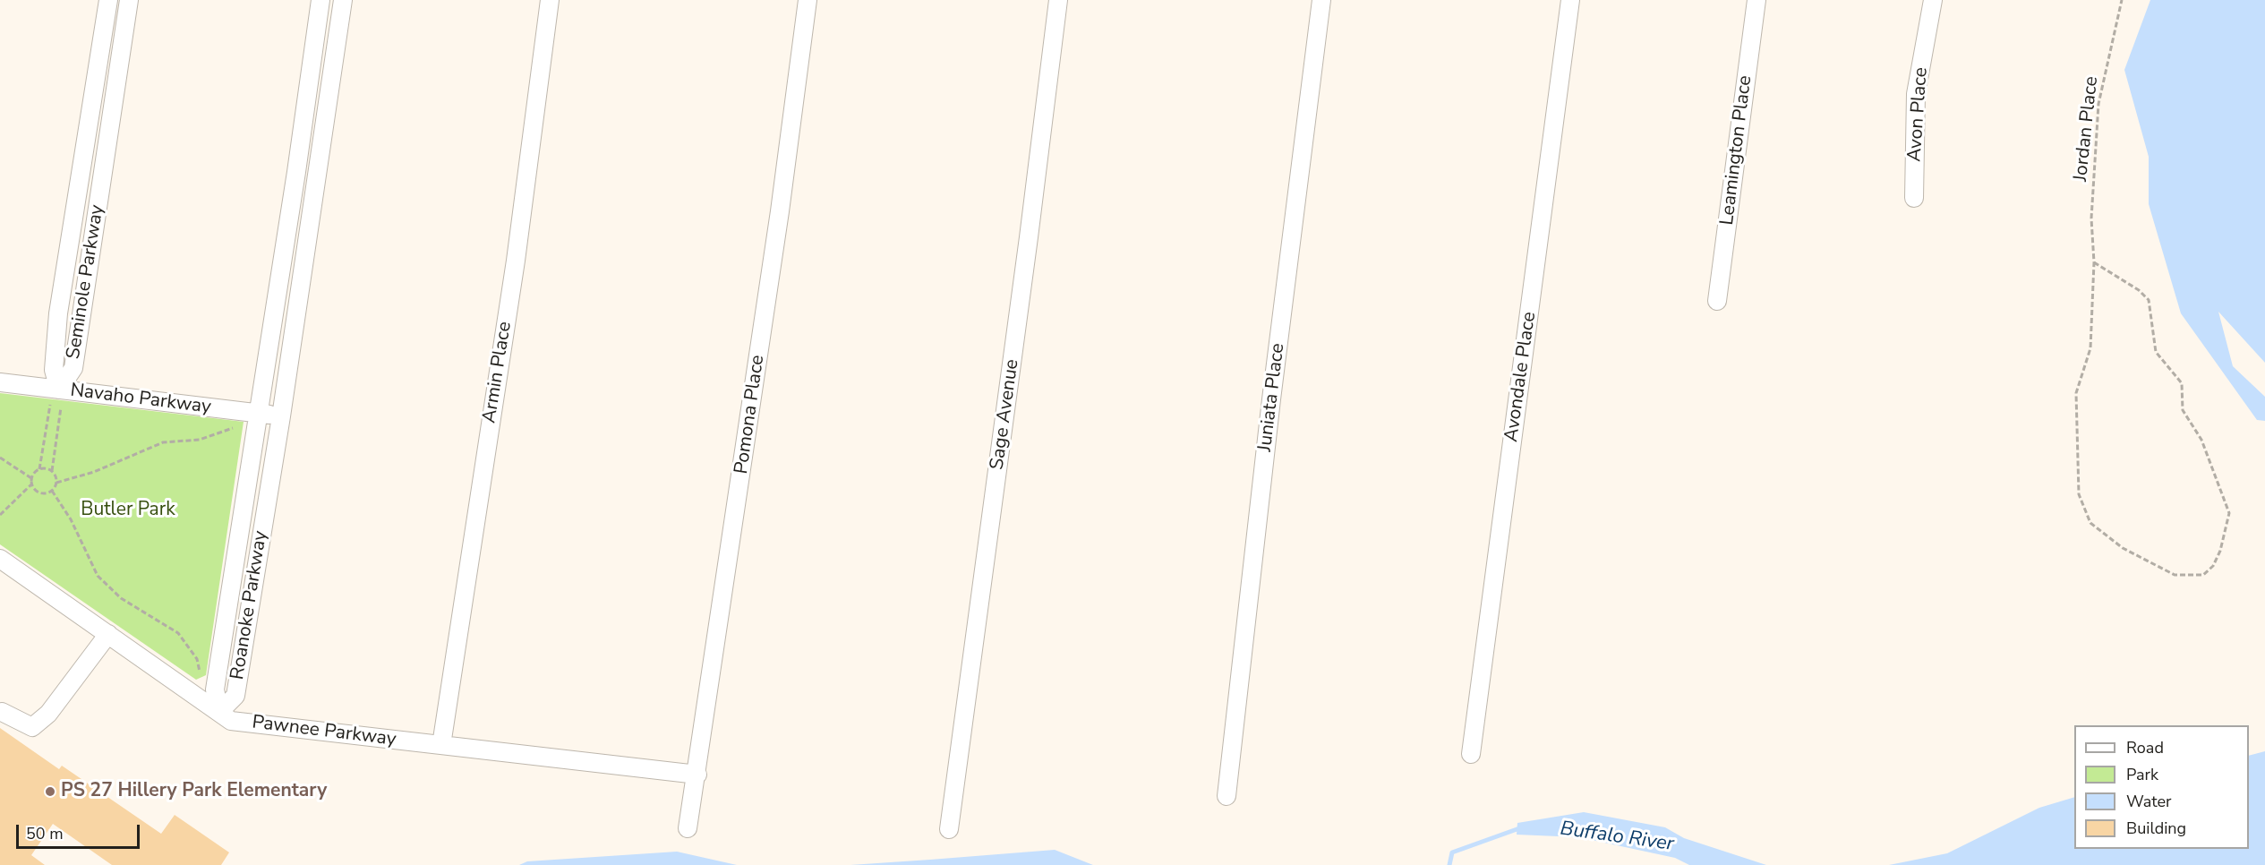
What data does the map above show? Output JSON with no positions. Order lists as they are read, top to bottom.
{
  "streets": {
    "street": [
      "Avon Place",
      "Leamington Place",
      "Seminole Parkway",
      "Armin Place",
      "Avondale Place",
      "Juniata Place",
      "Navaho Parkway",
      "Pomona Place",
      "Sage Avenue",
      "Roanoke Parkway",
      "Pawnee Parkway"
    ],
    "path": ["Jordan Place"]
  },
  "crossings": [
    ["Seminole Parkway", "Navaho Parkway"],
    ["Armin Place", "Pawnee Parkway"],
    ["Navaho Parkway", "Roanoke Parkway"],
    ["Pomona Place", "Pawnee Parkway"],
    ["Roanoke Parkway", "Pawnee Parkway"]
  ],
  "water": ["Buffalo River"],
  "parks": ["Butler Park"],
  "places": ["PS 27 Hillery Park Elementary"],
  "legend": [
    "Road",
    "Park",
    "Water",
    "Building"
  ],
  "scale_bar": "50 m"
}
